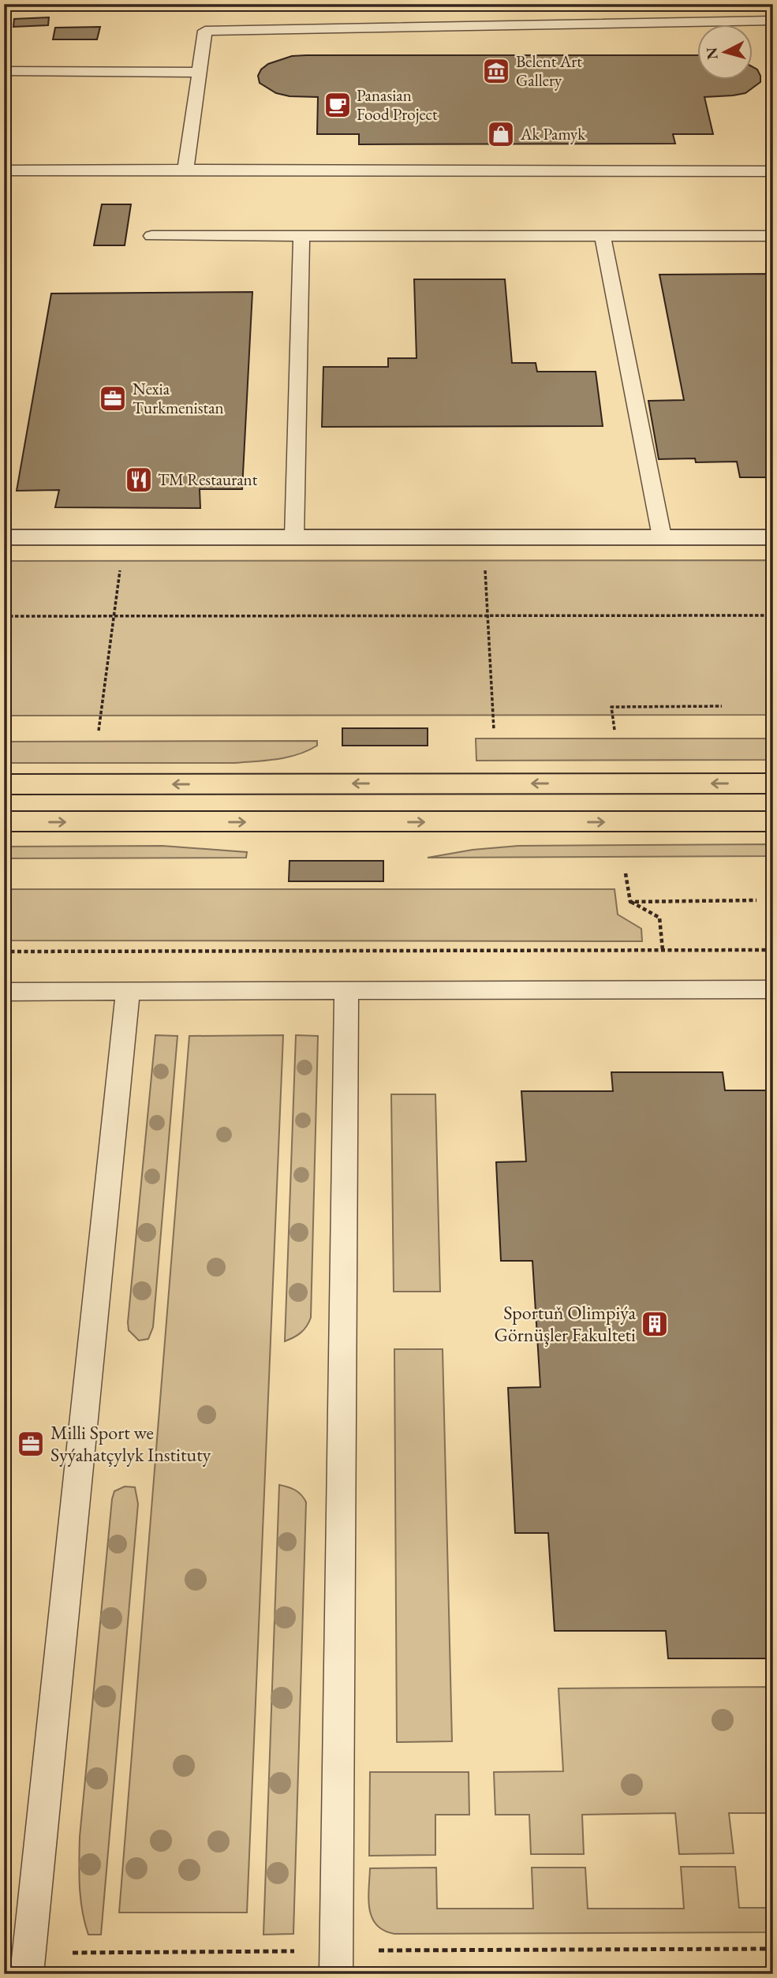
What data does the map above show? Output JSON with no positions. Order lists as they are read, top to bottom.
{
  "places": {
    "museum": ["Belent Art Gallery"],
    "cafe": ["Panasian Food Project"],
    "shop": ["Ak Pamyk"],
    "office": ["Nexia Turkmenistan", "Milli Sport we Syýahatçylyk Instituty"],
    "restaurant": ["TM Restaurant"],
    "building": ["Sportuň Olimpiýa Görnüşler Fakulteti"]
  },
  "north": "left"
}
